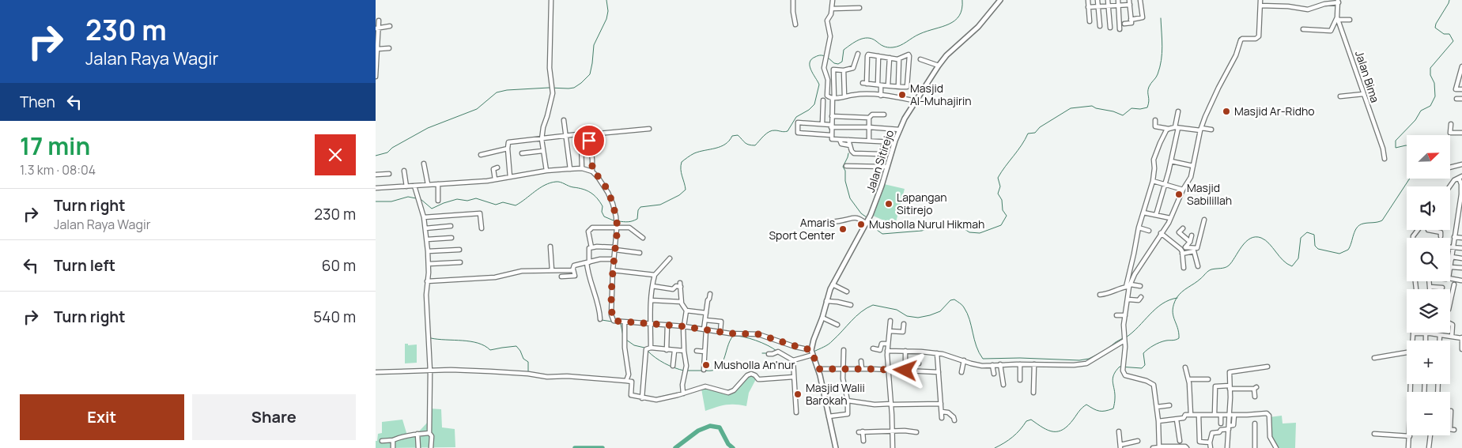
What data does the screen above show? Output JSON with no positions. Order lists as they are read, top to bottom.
{
  "streets": {
    "main road": ["Jalan Sitirejo"],
    "street": ["Jalan Bima"]
  },
  "places": [
    "Masjid Al-Muhajirin",
    "Masjid Ar-Ridho",
    "Masjid Sabilillah",
    "Lapangan Sitirejo",
    "Musholla Nurul Hikmah",
    "Amaris Sport Center",
    "Musholla An'nur",
    "Masjid Walii Barokah"
  ],
  "north": "top right",
  "page": {
    "turn": ["230 m", "Jalan Raya Wagir"],
    "then": "Then",
    "heading": ["17 min", "1.3 km · 08:04"],
    "map_buttons": ["+", "−"],
    "list": [
      {
        "name": "Turn right",
        "note": "Jalan Raya Wagir",
        "value": "230 m"
      },
      {
        "name": "Turn left",
        "value": "60 m"
      },
      {
        "name": "Turn right",
        "value": "540 m"
      }
    ],
    "buttons": ["Exit", "Share"]
  }
}
